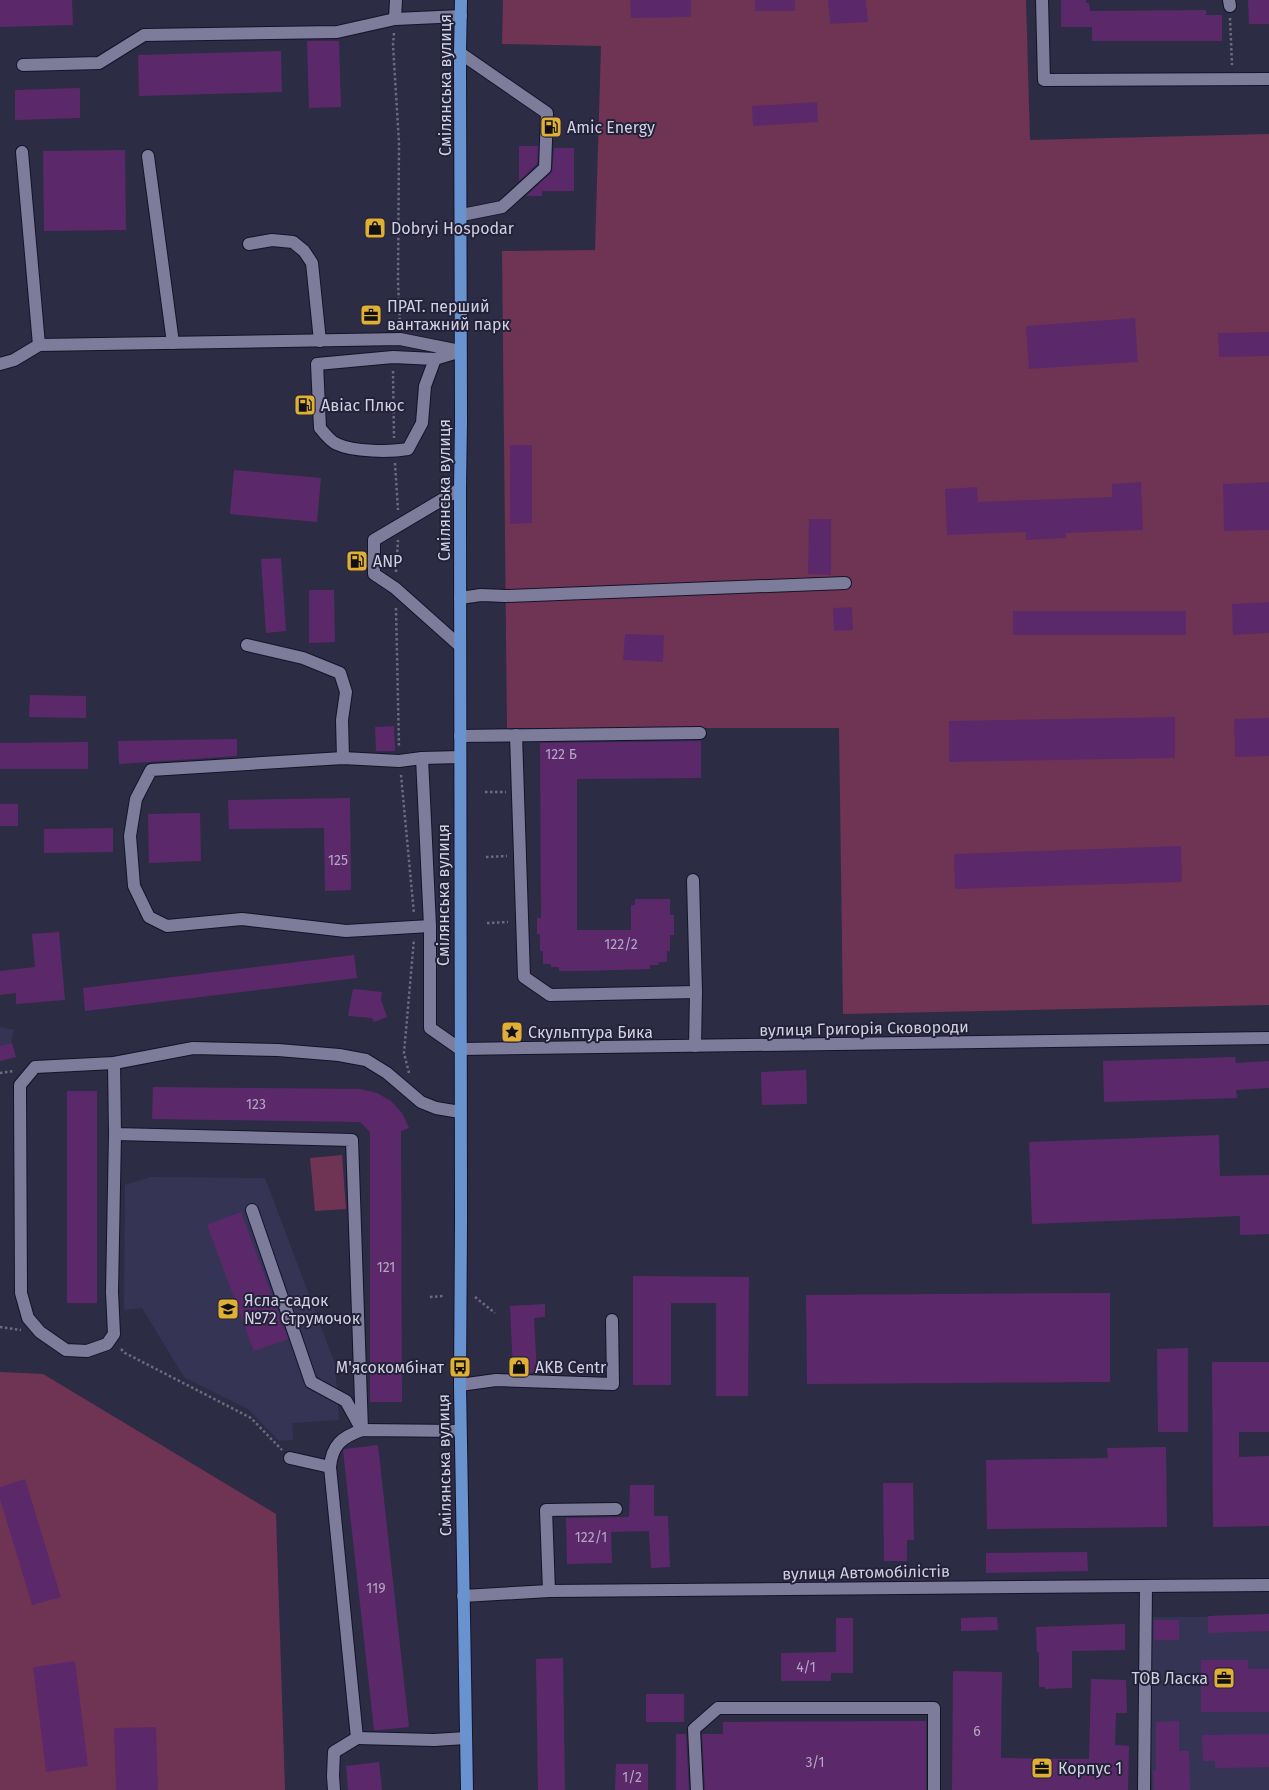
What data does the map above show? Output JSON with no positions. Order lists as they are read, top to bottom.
{
  "streets": {
    "main road": ["Смілянська вулиця"],
    "street": ["вулиця Григорія Сковороди", "вулиця Автомобілістів"]
  },
  "crossings": [
    ["Смілянська вулиця", "вулиця Григорія Сковороди"],
    ["Смілянська вулиця", "вулиця Автомобілістів"]
  ],
  "places": {
    "fuel station": ["Amic Energy", "Авіас Плюс", "ANP"],
    "shop": ["Dobryi Hospodar", "AKB Centr"],
    "office": ["ПРАТ. перший вантажний парк", "ТОВ Ласка", "Корпус 1"],
    "place": ["Cкульптура Бика"],
    "school or university": ["Ясла-садок №72 Струмочок"],
    "bus stop": ["М'ясокомбінат"]
  },
  "house_numbers": [
    "122 Б",
    "125",
    "122/2",
    "123",
    "121",
    "122/1",
    "119",
    "4/1",
    "6",
    "3/1",
    "1/2"
  ]
}
